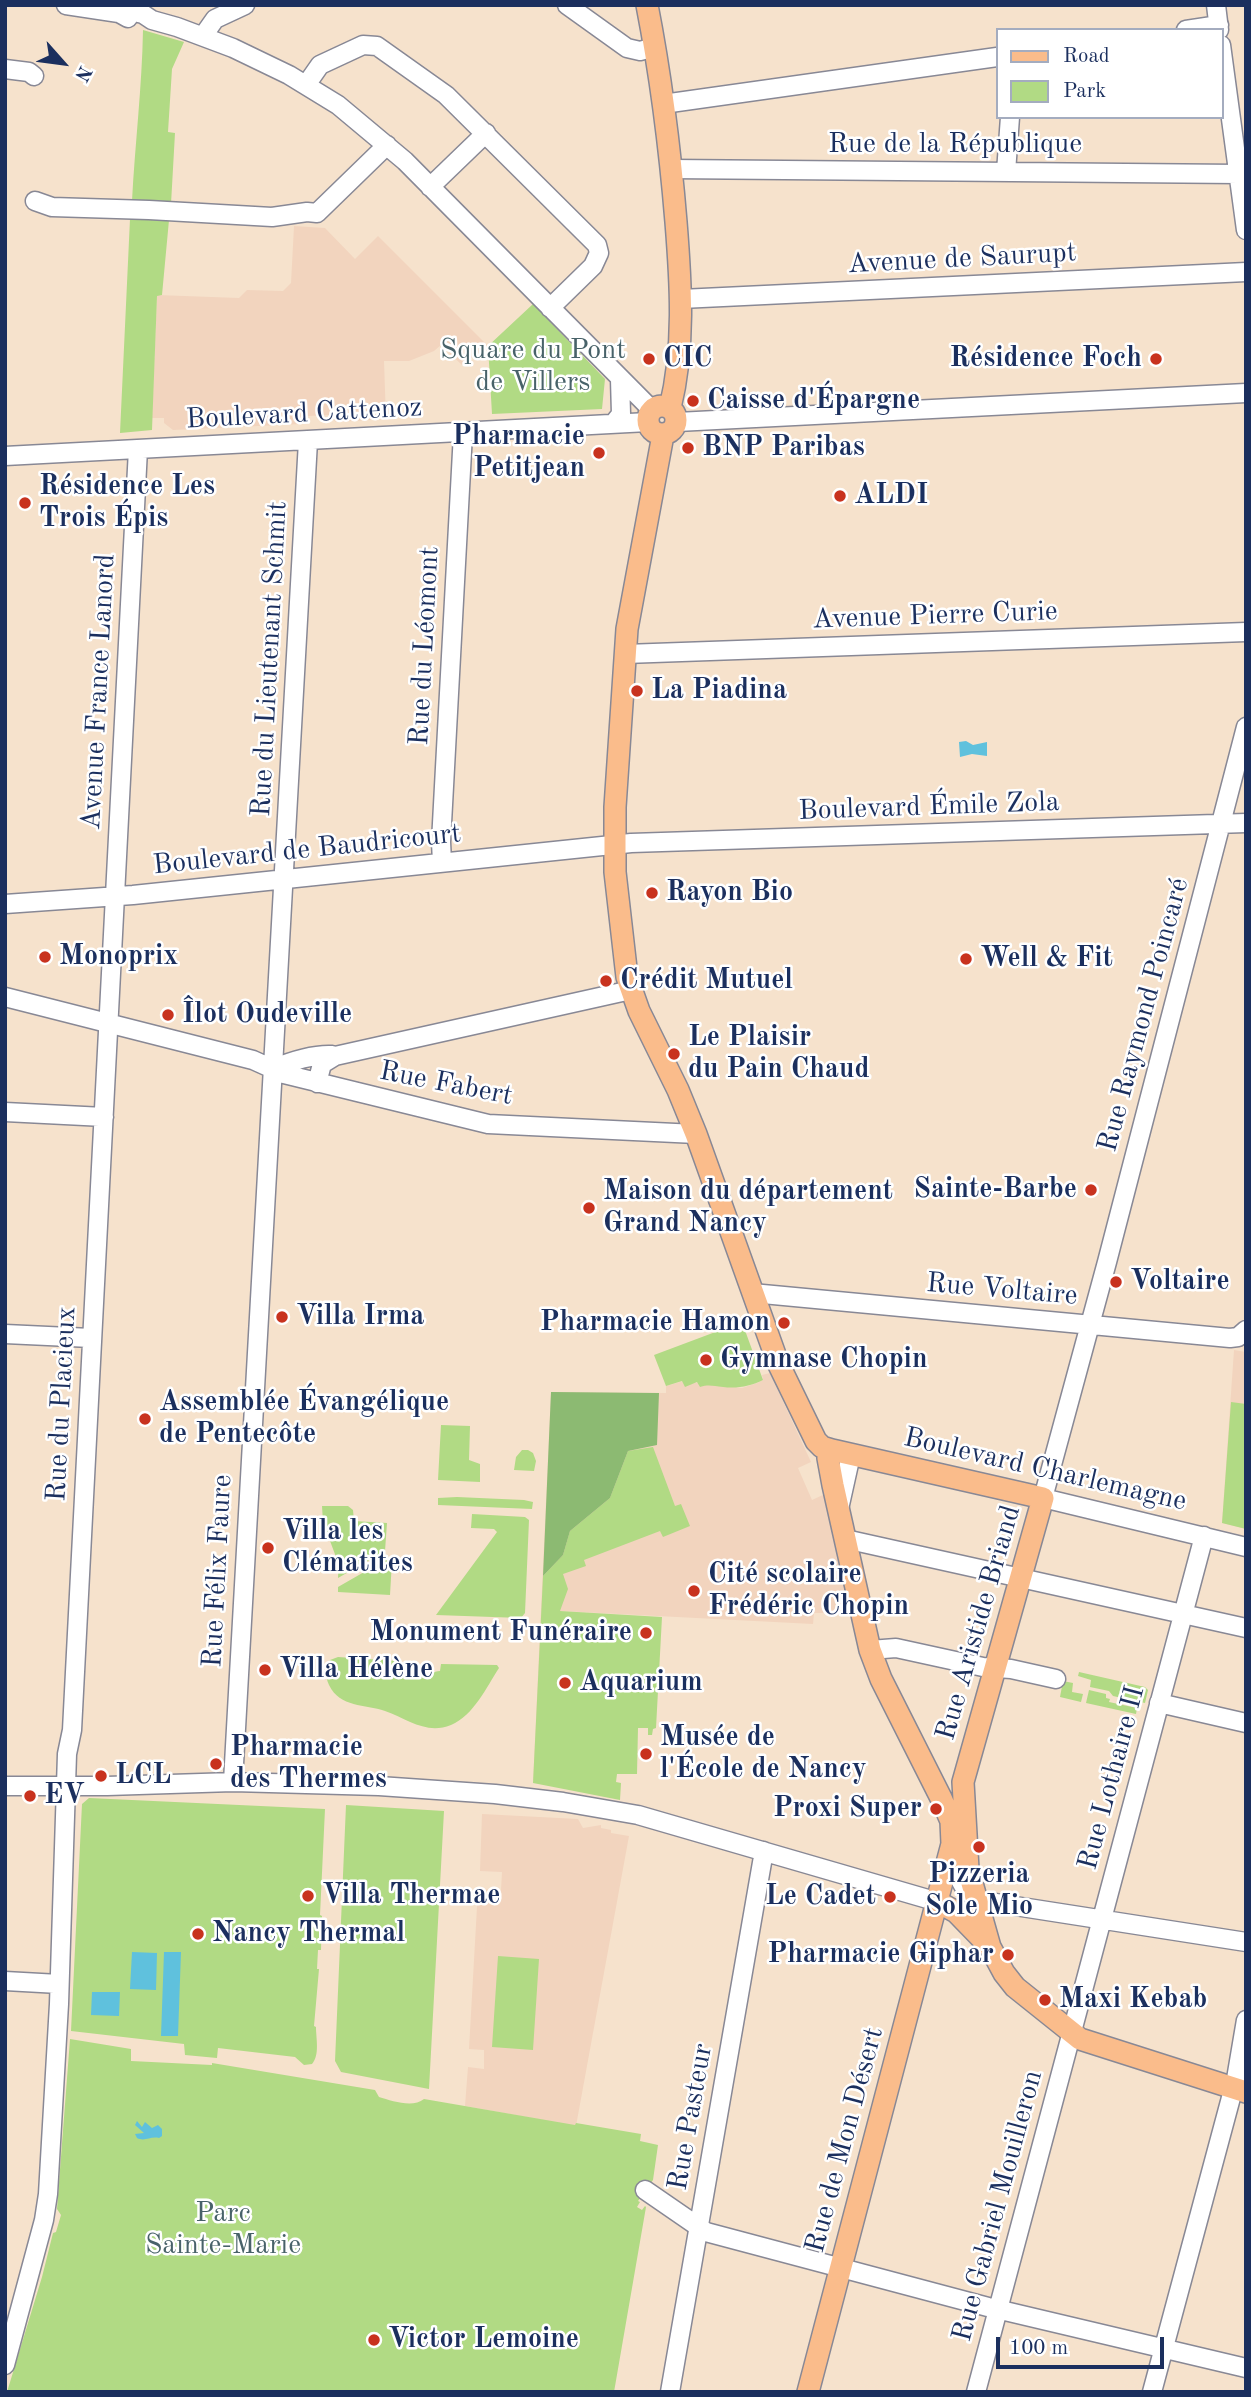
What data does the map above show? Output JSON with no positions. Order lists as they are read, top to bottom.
{
  "streets": {
    "main road": ["Boulevard Charlemagne", "Rue Aristide Briand", "Rue de Mon Désert"],
    "street": [
      "Rue de la République",
      "Avenue de Saurupt",
      "Boulevard Cattenoz",
      "Avenue Pierre Curie",
      "Rue du Léomont",
      "Rue du Lieutenant Schmit",
      "Avenue France Lanord",
      "Boulevard Émile Zola",
      "Boulevard de Baudricourt",
      "Rue Raymond Poincaré",
      "Rue Fabert",
      "Rue Voltaire",
      "Rue du Placieux",
      "Rue Félix Faure",
      "Rue Lothaire II",
      "Rue Pasteur",
      "Rue Gabriel Mouilleron"
    ]
  },
  "crossings": [
    ["Boulevard Cattenoz", "Rue du Léomont"],
    ["Boulevard Cattenoz", "Rue du Lieutenant Schmit"],
    ["Boulevard Cattenoz", "Avenue France Lanord"],
    ["Rue du Léomont", "Boulevard de Baudricourt"],
    ["Rue du Lieutenant Schmit", "Boulevard de Baudricourt"],
    ["Rue du Lieutenant Schmit", "Rue Fabert"],
    ["Rue du Lieutenant Schmit", "Rue Félix Faure"],
    ["Avenue France Lanord", "Boulevard de Baudricourt"],
    ["Avenue France Lanord", "Rue Fabert"],
    ["Avenue France Lanord", "Rue du Placieux"],
    ["Boulevard Émile Zola", "Boulevard de Baudricourt"],
    ["Boulevard Émile Zola", "Rue Raymond Poincaré"],
    ["Rue Raymond Poincaré", "Rue Voltaire"],
    ["Rue Raymond Poincaré", "Rue Aristide Briand"],
    ["Rue Fabert", "Rue du Placieux"],
    ["Rue Fabert", "Rue Félix Faure"],
    ["Boulevard Charlemagne", "Rue Aristide Briand"],
    ["Boulevard Charlemagne", "Rue Lothaire II"],
    ["Rue Lothaire II", "Rue Gabriel Mouilleron"]
  ],
  "parks": ["Square du Pont de Villers", "Parc Sainte-Marie"],
  "places": [
    "CIC",
    "Résidence Foch",
    "Caisse d'Épargne",
    "BNP Paribas",
    "Pharmacie Petitjean",
    "ALDI",
    "Résidence Les Trois Épis",
    "La Piadina",
    "Rayon Bio",
    "Monoprix",
    "Well & Fit",
    "Crédit Mutuel",
    "Îlot Oudeville",
    "Le Plaisir du Pain Chaud",
    "Sainte-Barbe",
    "Maison du département Grand Nancy",
    "Voltaire",
    "Villa Irma",
    "Pharmacie Hamon",
    "Gymnase Chopin",
    "Assemblée Évangélique de Pentecôte",
    "Villa les Clématites",
    "Cité scolaire Frédéric Chopin",
    "Monument Funéraire",
    "Villa Hélène",
    "Aquarium",
    "Musée de l'École de Nancy",
    "Pharmacie des Thermes",
    "LCL",
    "EV",
    "Proxi Super",
    "Pizzeria Sole Mio",
    "Villa Thermae",
    "Le Cadet",
    "Nancy Thermal",
    "Pharmacie Giphar",
    "Maxi Kebab",
    "Victor Lemoine"
  ],
  "legend": ["Road", "Park"],
  "scale_bar": "100 m",
  "north": "bottom right"
}
